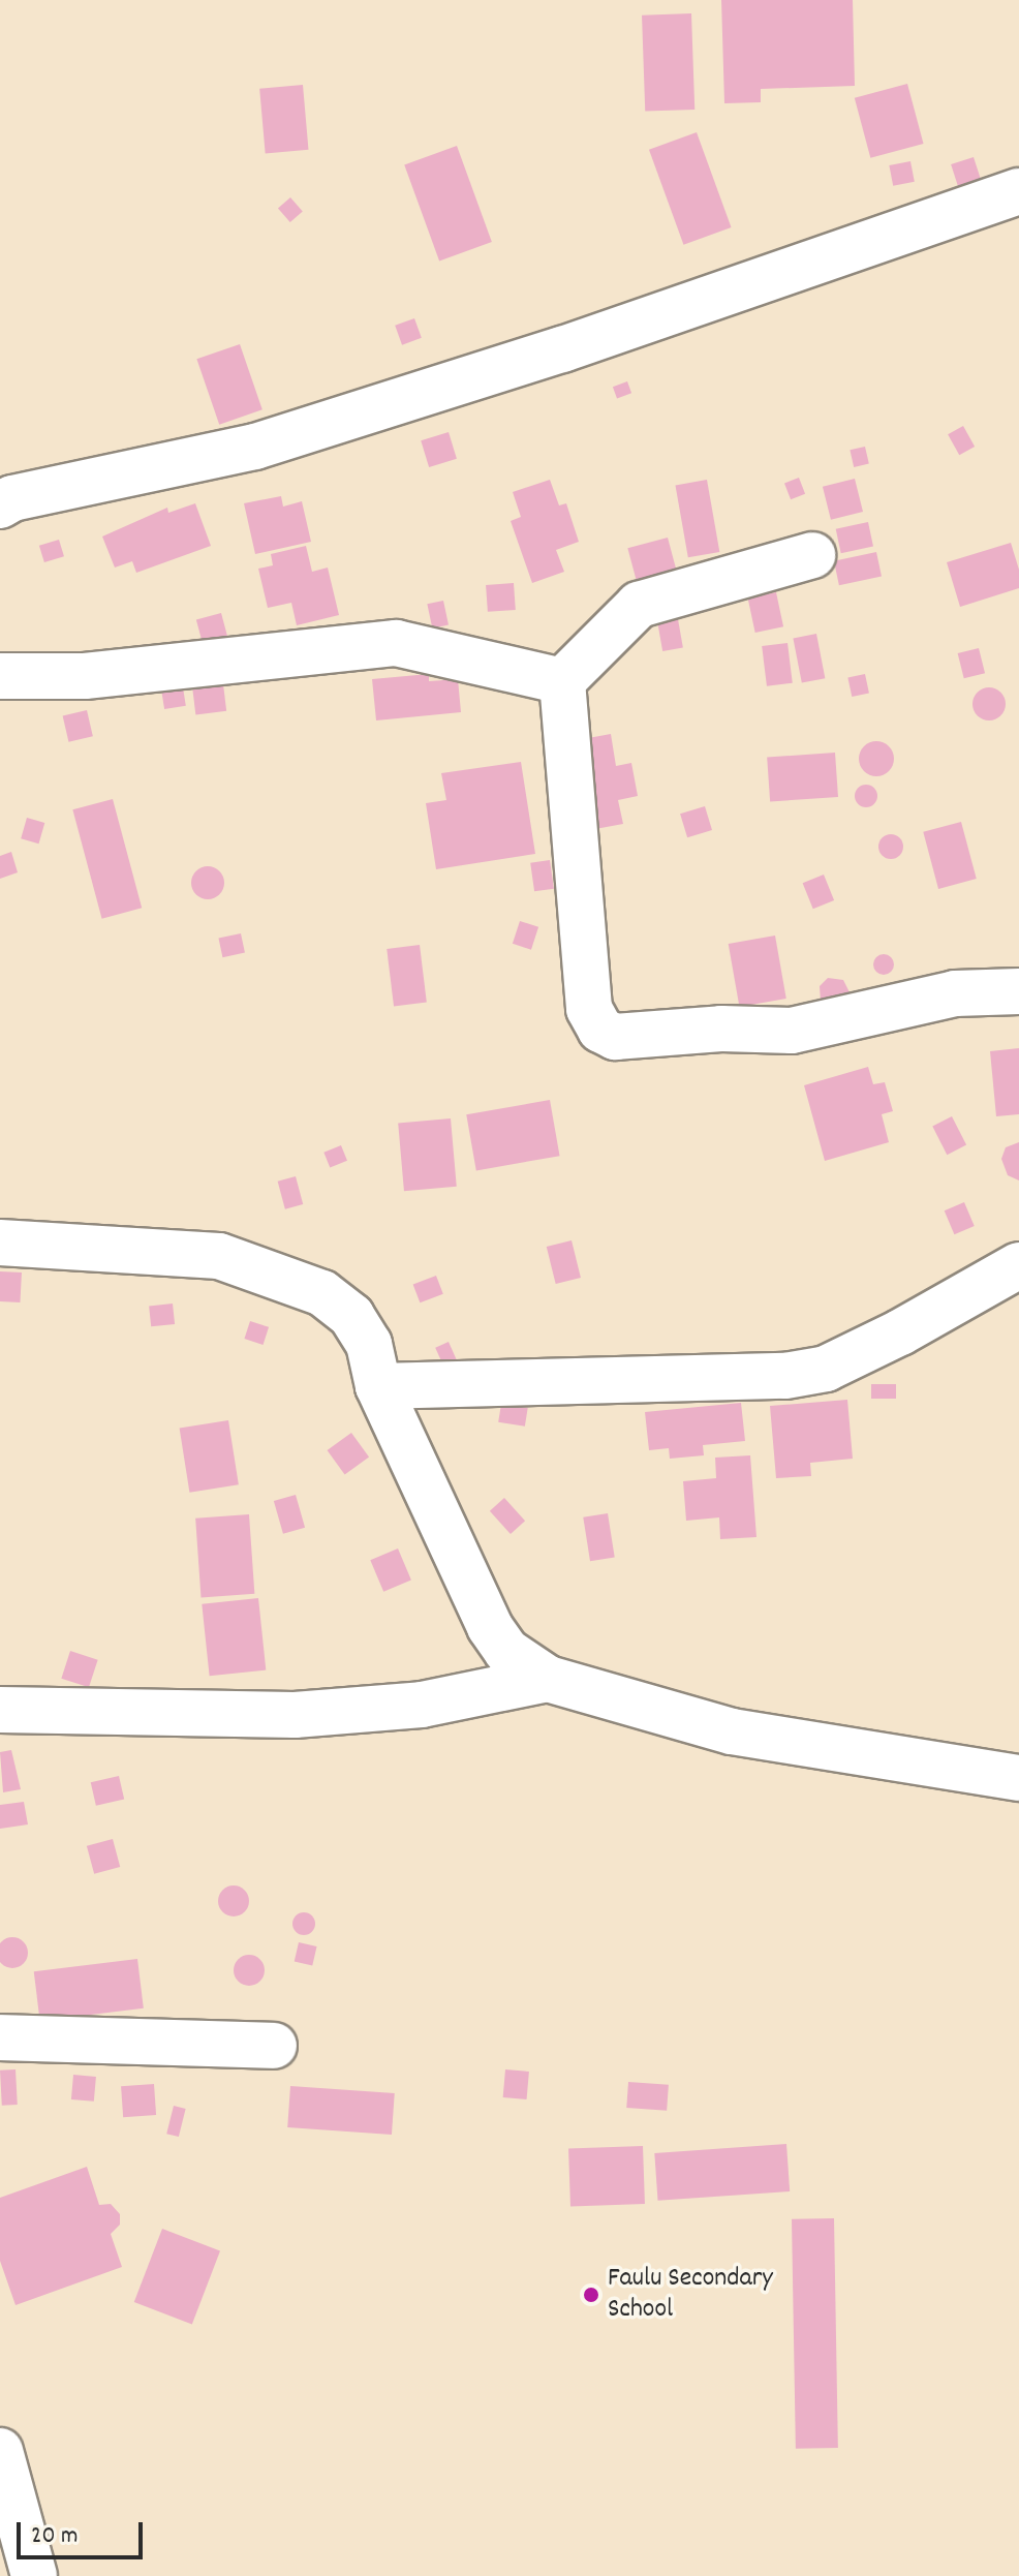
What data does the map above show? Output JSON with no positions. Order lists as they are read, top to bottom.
{
  "places": ["Faulu Secondary School"],
  "scale_bar": "20 m"
}
